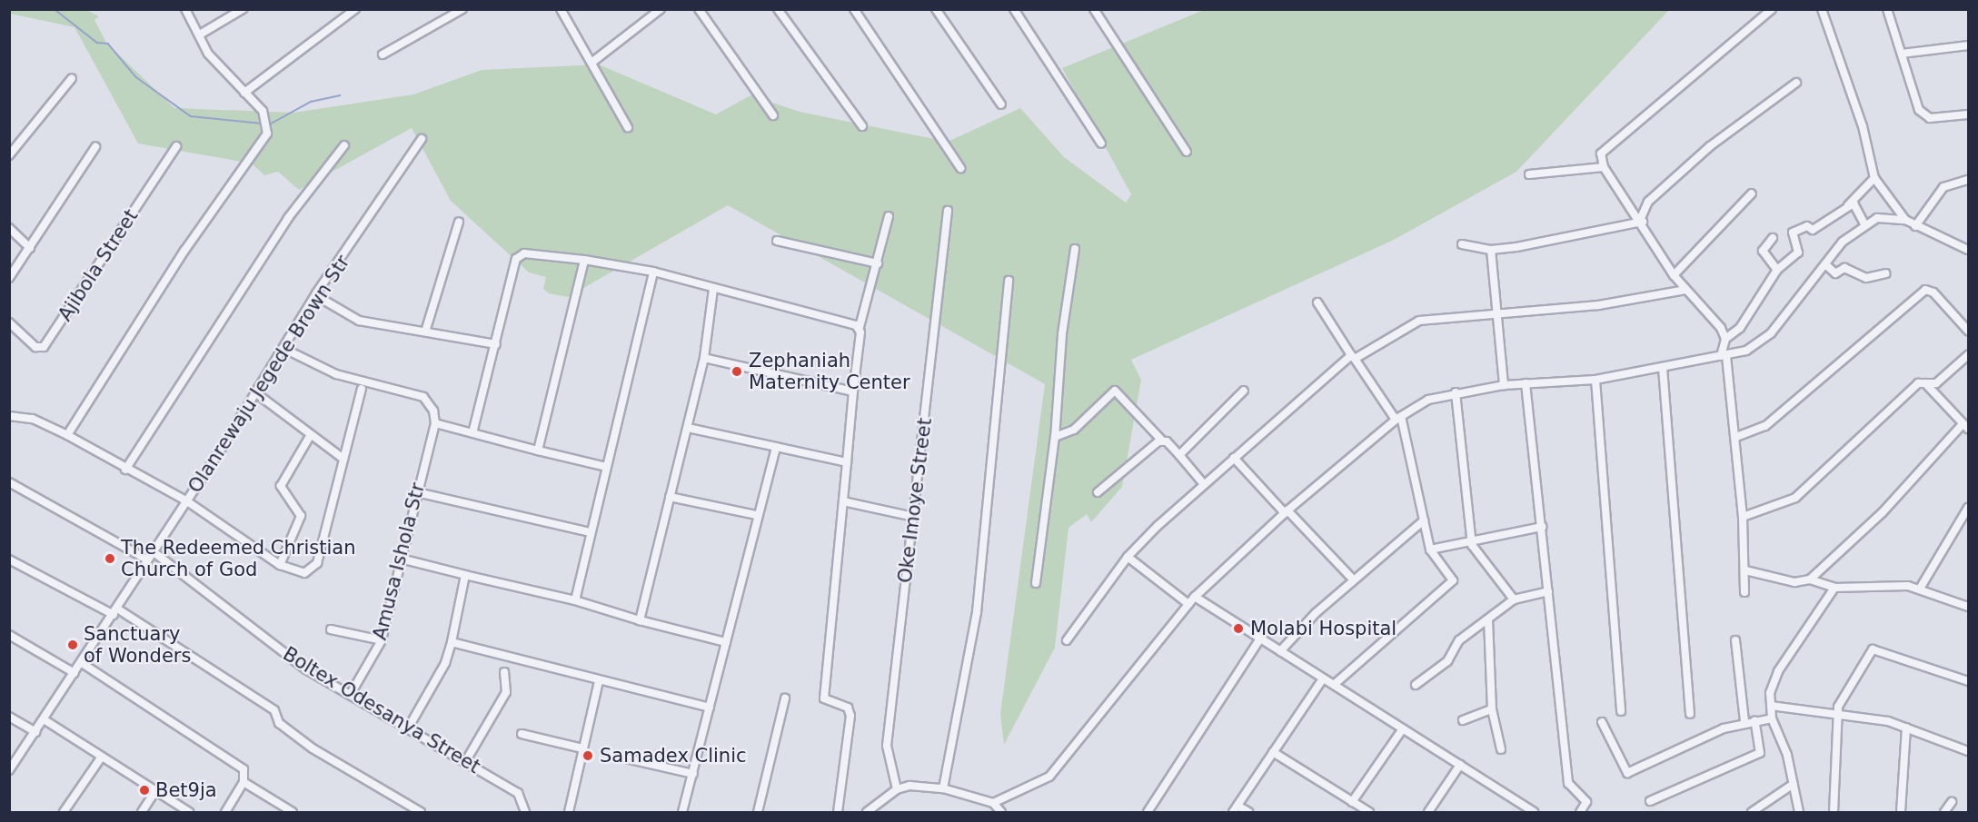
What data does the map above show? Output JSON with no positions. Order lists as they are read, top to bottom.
{
  "streets": {
    "street": [
      "Ajibola Street",
      "Olanrewaju Jegede Brown Str",
      "Oke Imoye Street",
      "Amusa Ishola Str",
      "Boltex Odesanya Street"
    ]
  },
  "crossings": [
    ["Olanrewaju Jegede Brown Str", "Boltex Odesanya Street"],
    ["Amusa Ishola Str", "Boltex Odesanya Street"]
  ],
  "places": [
    "Zephaniah Maternity Center",
    "The Redeemed Christian Church of God",
    "Molabi Hospital",
    "Sanctuary of Wonders",
    "Samadex Clinic",
    "Bet9ja"
  ]
}
